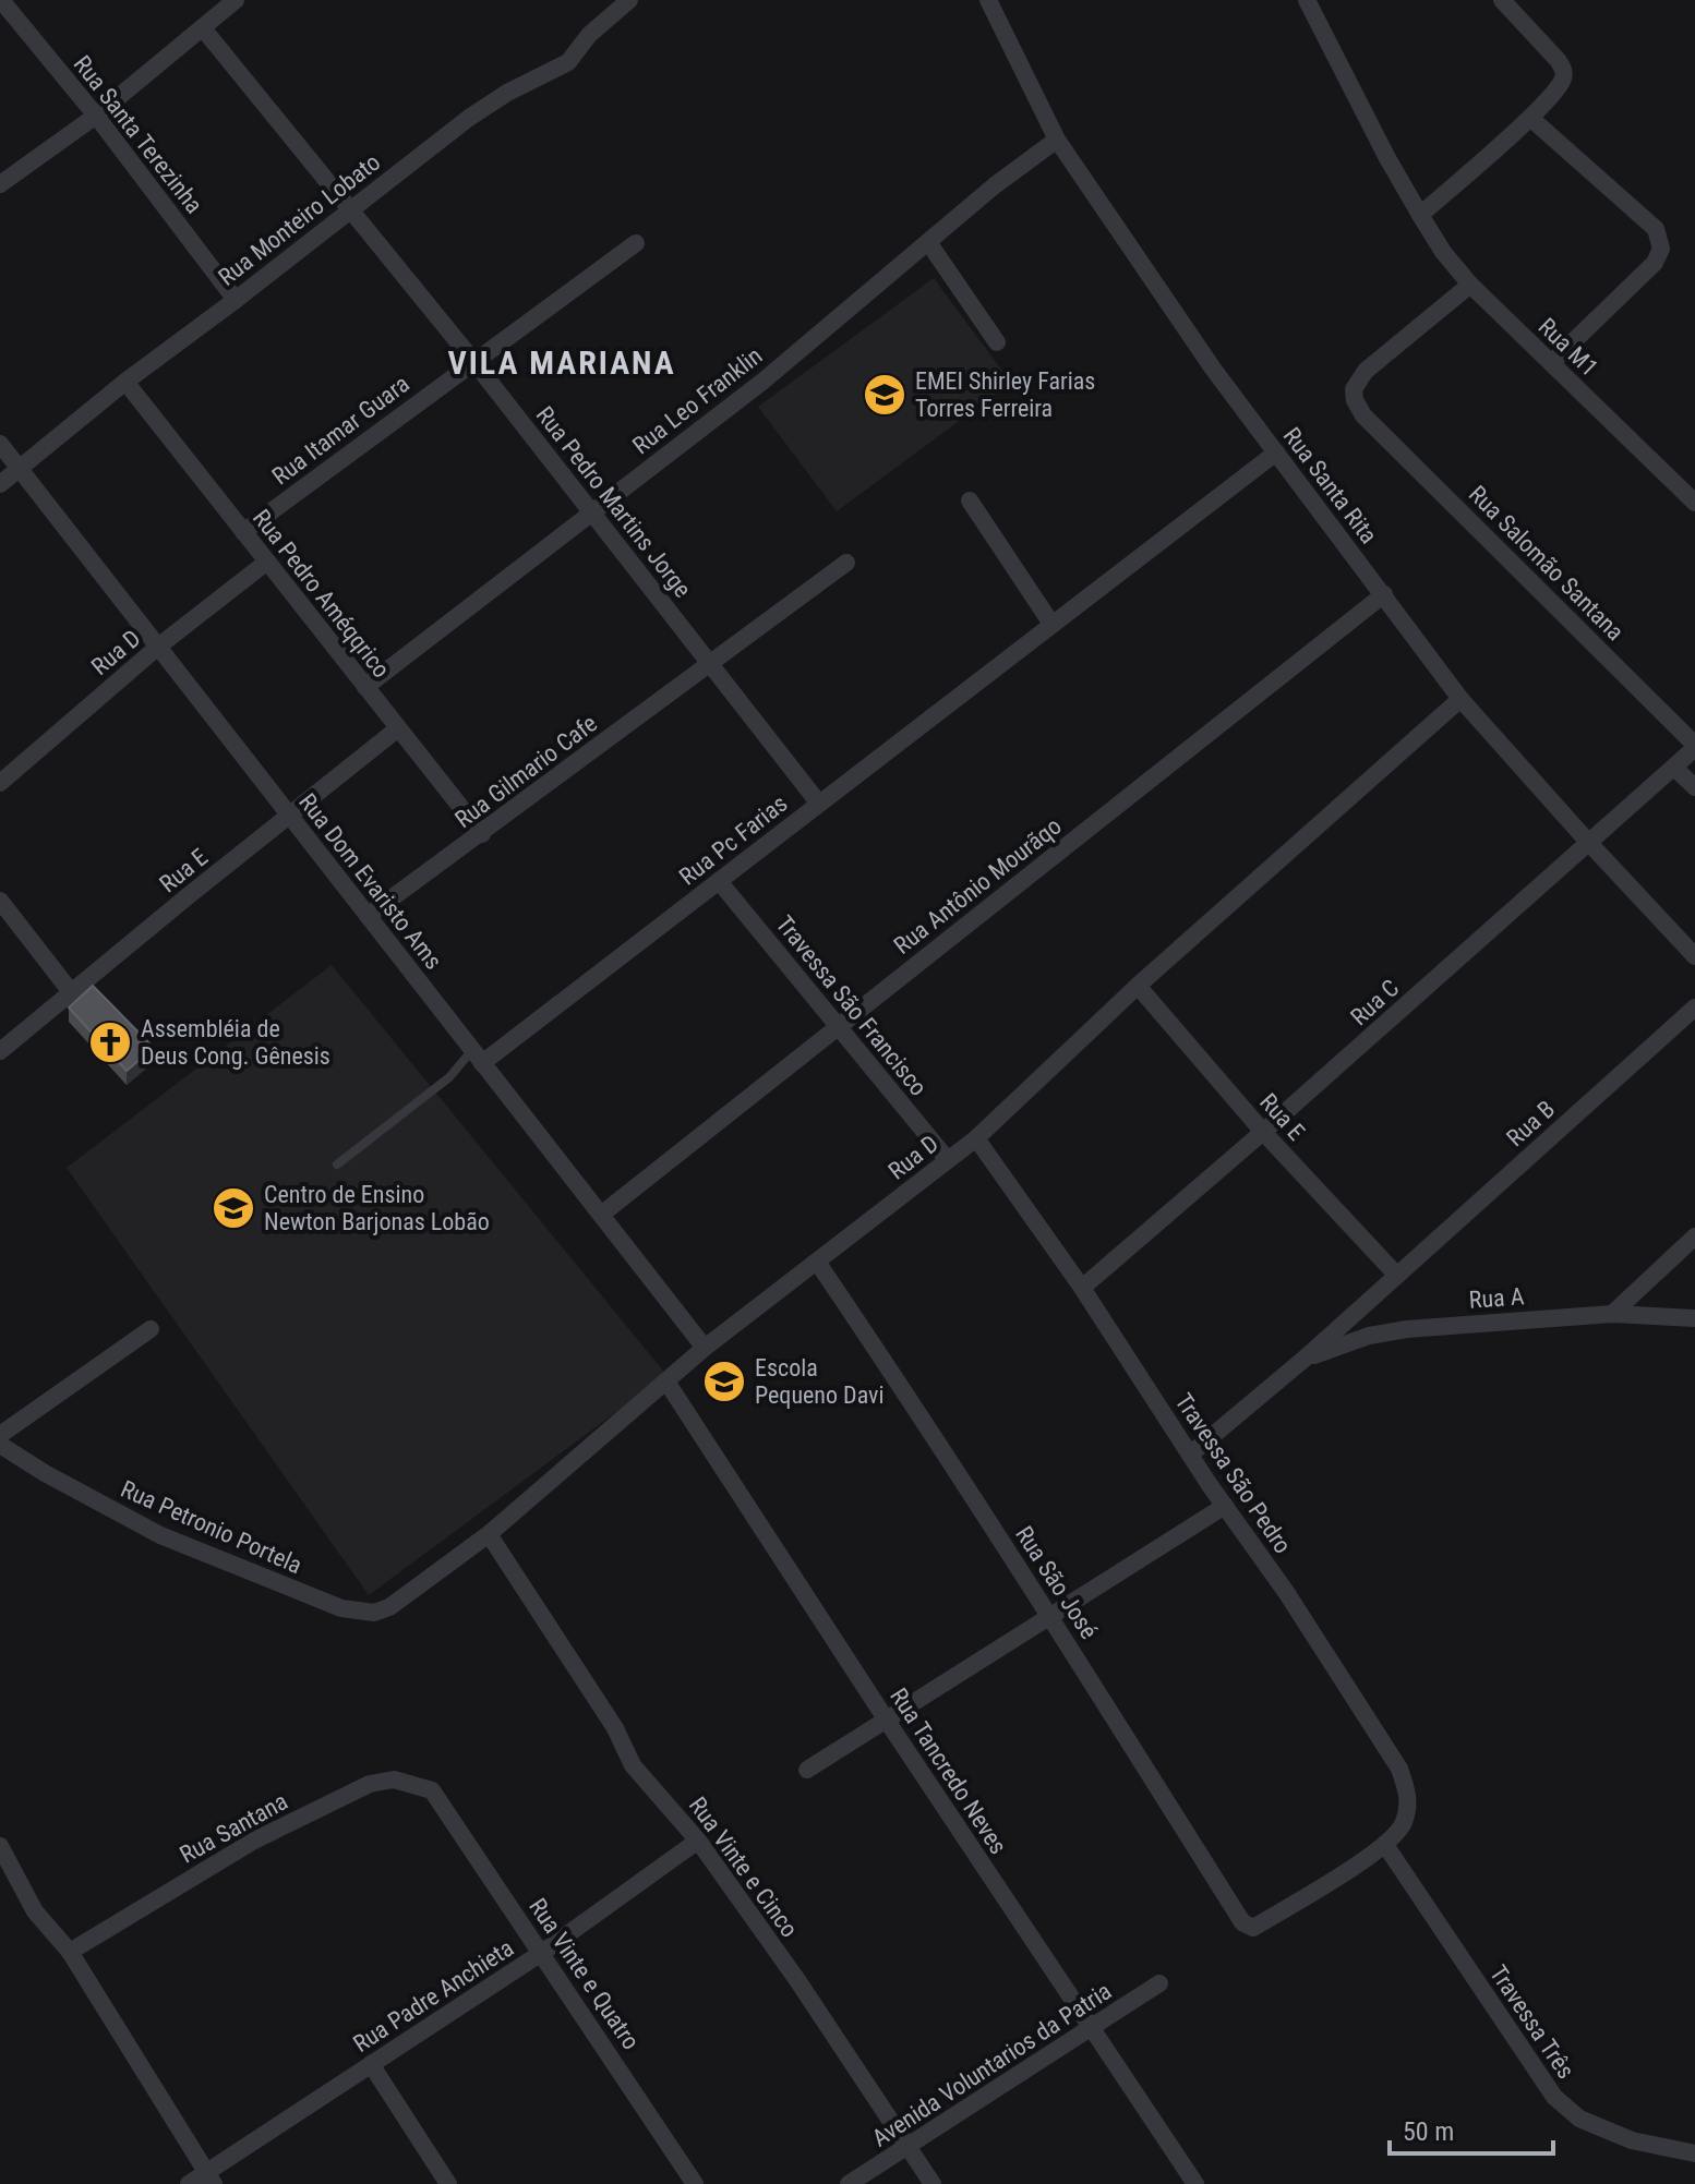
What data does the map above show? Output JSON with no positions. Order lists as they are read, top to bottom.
{
  "streets": {
    "street": [
      "Rua Santa Terezinha",
      "Rua Monteiro Lobato",
      "Rua M1",
      "Rua Leo Franklin",
      "Rua Itamar Guara",
      "Rua Santa Rita",
      "Rua Pedro Martins Jorge",
      "Rua Salomão Santana",
      "Rua Pedro Améqqrico",
      "Rua D",
      "Rua Gilmario Cafe",
      "Rua Pc Farias",
      "Rua E",
      "Rua Dom Evaristo Ams",
      "Rua Antônio Mourãqo",
      "Rua C",
      "Travessa São Francisco",
      "Rua B",
      "Rua A",
      "Travessa São Pedro",
      "Rua Petronio Portela",
      "Rua São José",
      "Rua Tancredo Neves",
      "Rua Santana",
      "Rua Vinte e Cinco",
      "Rua Vinte e Quatro",
      "Rua Padre Anchieta",
      "Travessa Três",
      "Avenida Voluntarios da Patria"
    ]
  },
  "crossings": [
    ["Rua Santa Terezinha", "Rua Monteiro Lobato"],
    ["Rua Monteiro Lobato", "Rua Pedro Martins Jorge"],
    ["Rua Monteiro Lobato", "Rua Pedro Améqqrico"],
    ["Rua Monteiro Lobato", "Rua Dom Evaristo Ams"],
    ["Rua M1", "Rua Salomão Santana"],
    ["Rua Leo Franklin", "Rua Santa Rita"],
    ["Rua Leo Franklin", "Rua Pedro Martins Jorge"],
    ["Rua Leo Franklin", "Rua Pedro Améqqrico"],
    ["Rua Itamar Guara", "Rua Pedro Martins Jorge"],
    ["Rua Itamar Guara", "Rua Pedro Améqqrico"],
    ["Rua Santa Rita", "Rua D"],
    ["Rua Santa Rita", "Rua Pc Farias"],
    ["Rua Santa Rita", "Rua Antônio Mourãqo"],
    ["Rua Santa Rita", "Rua C"],
    ["Rua Pedro Martins Jorge", "Rua Gilmario Cafe"],
    ["Rua Pedro Martins Jorge", "Rua Pc Farias"],
    ["Rua Salomão Santana", "Rua C"],
    ["Rua Pedro Améqqrico", "Rua D"],
    ["Rua Pedro Améqqrico", "Rua Gilmario Cafe"],
    ["Rua Pedro Améqqrico", "Rua E"],
    ["Rua D", "Rua E"],
    ["Rua D", "Rua Dom Evaristo Ams"],
    ["Rua D", "Travessa São Francisco"],
    ["Rua D", "Travessa São Pedro"],
    ["Rua D", "Rua Petronio Portela"],
    ["Rua D", "Rua São José"],
    ["Rua D", "Rua Tancredo Neves"],
    ["Rua D", "Rua Vinte e Cinco"],
    ["Rua Gilmario Cafe", "Rua Dom Evaristo Ams"],
    ["Rua Pc Farias", "Rua Dom Evaristo Ams"],
    ["Rua Pc Farias", "Travessa São Francisco"],
    ["Rua E", "Rua Dom Evaristo Ams"],
    ["Rua E", "Rua C"],
    ["Rua E", "Rua B"],
    ["Rua E", "Rua A"],
    ["Rua Dom Evaristo Ams", "Rua Antônio Mourãqo"],
    ["Rua Antônio Mourãqo", "Travessa São Francisco"],
    ["Rua C", "Travessa São Pedro"],
    ["Rua B", "Rua A"],
    ["Rua A", "Travessa São Pedro"],
    ["Travessa São Pedro", "Rua São José"],
    ["Travessa São Pedro", "Travessa Três"],
    ["Rua São José", "Travessa Três"],
    ["Rua Tancredo Neves", "Avenida Voluntarios da Patria"],
    ["Rua Santana", "Rua Vinte e Quatro"],
    ["Rua Vinte e Cinco", "Rua Padre Anchieta"],
    ["Rua Vinte e Cinco", "Avenida Voluntarios da Patria"],
    ["Rua Vinte e Quatro", "Rua Padre Anchieta"]
  ],
  "districts": ["VILA MARIANA"],
  "places": {
    "school or university": ["EMEI Shirley Farias Torres Ferreira", "Centro de Ensino Newton Barjonas Lobão", "Escola Pequeno Davi"],
    "church": ["Assembléia de Deus Cong. Gênesis"]
  },
  "scale_bar": "50 m"
}
